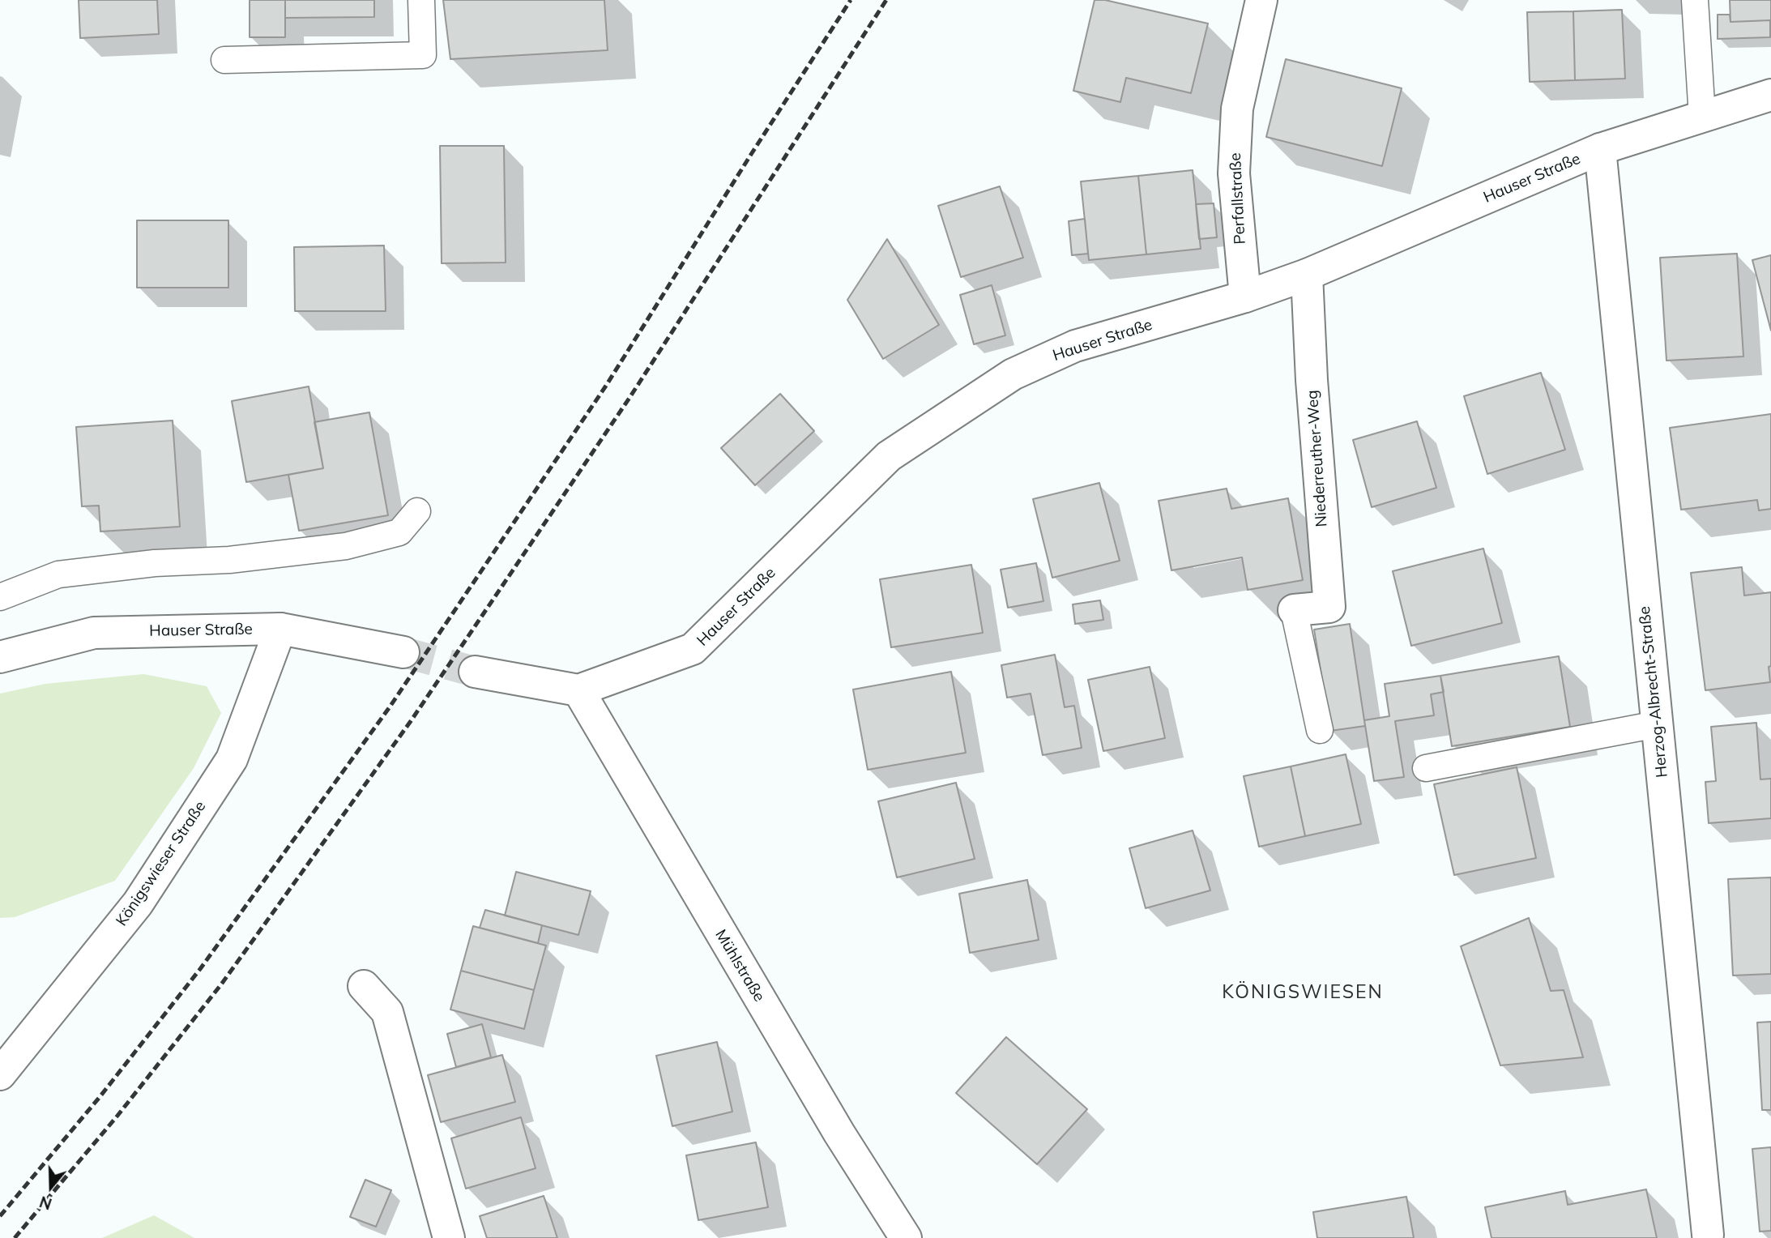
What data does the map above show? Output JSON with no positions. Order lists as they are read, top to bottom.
{
  "streets": {
    "street": [
      "Hauser Straße",
      "Perfallstraße",
      "Niederreuther-Weg",
      "Herzog-Albrecht-Straße",
      "Königswieser Straße",
      "Mühlstraße"
    ]
  },
  "crossings": [
    ["Hauser Straße", "Perfallstraße"],
    ["Hauser Straße", "Niederreuther-Weg"],
    ["Hauser Straße", "Herzog-Albrecht-Straße"],
    ["Hauser Straße", "Königswieser Straße"],
    ["Hauser Straße", "Mühlstraße"]
  ],
  "districts": ["KÖNIGSWIESEN"],
  "north": "bottom"
}
